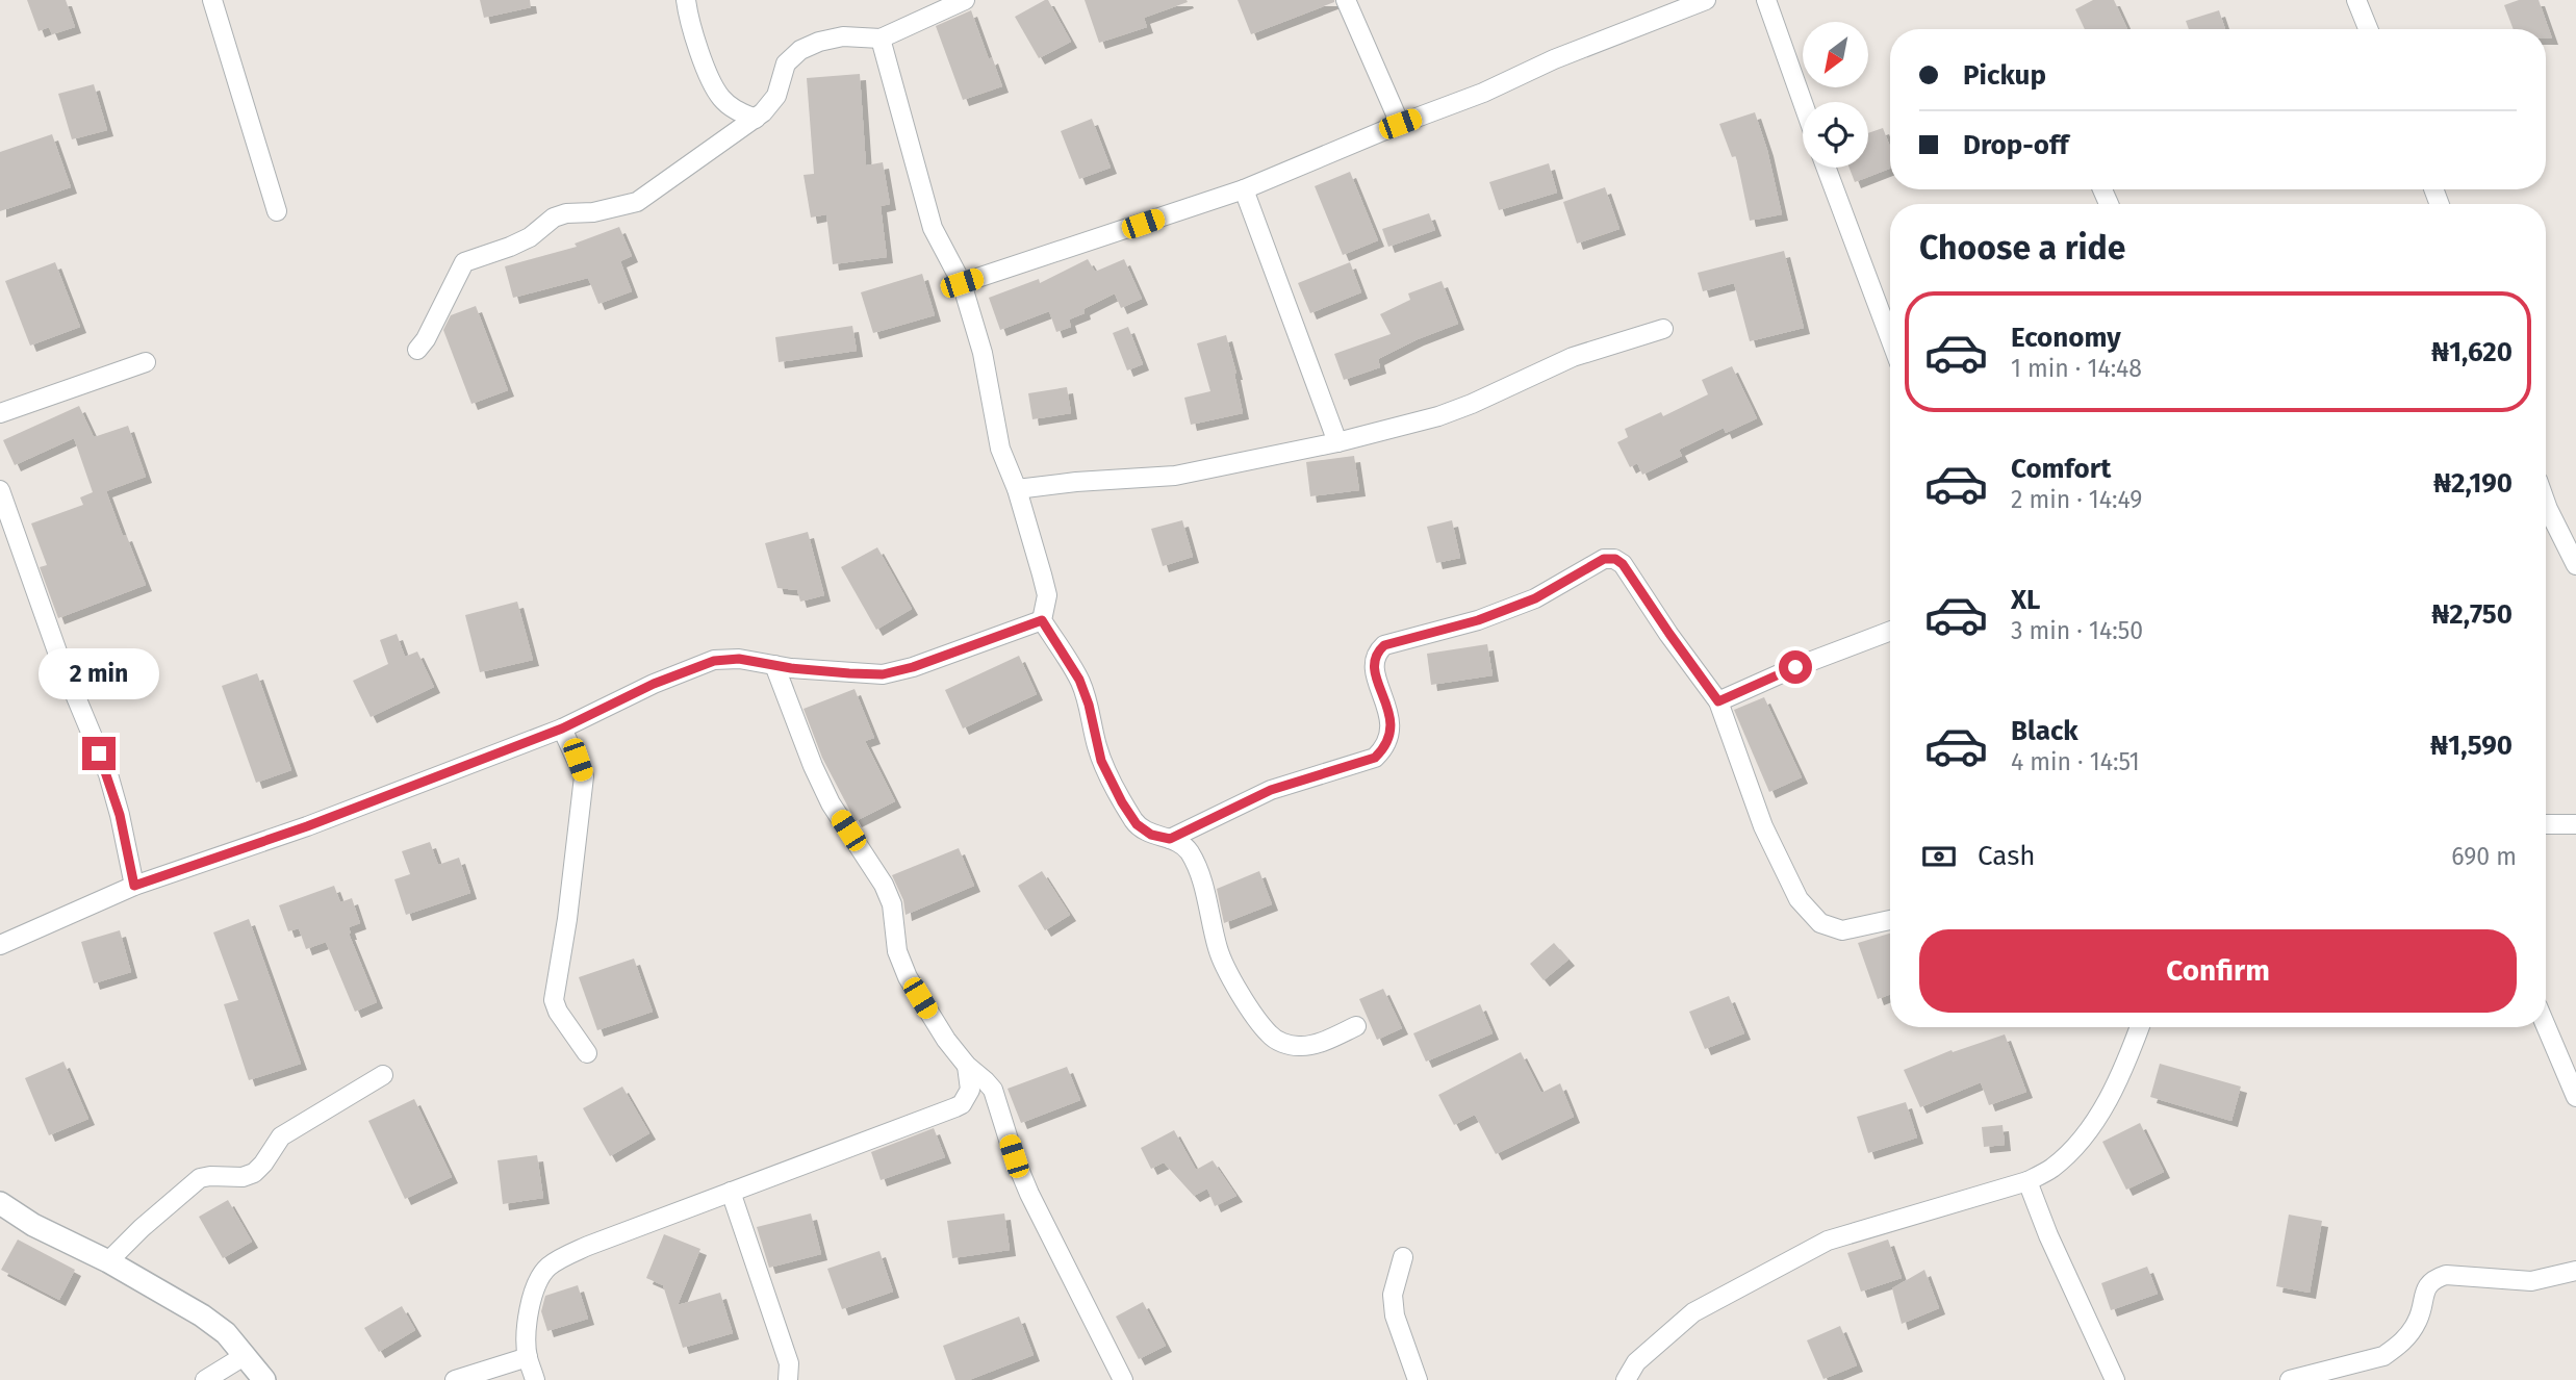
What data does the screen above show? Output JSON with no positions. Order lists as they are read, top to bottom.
{
  "north": "bottom left",
  "page": {
    "banner": ["Pickup", "Drop-off"],
    "heading": "Choose a ride",
    "list": [
      {
        "name": "Economy",
        "note": "1 min · 14:48",
        "value": "₦1,620"
      },
      {
        "name": "Comfort",
        "note": "2 min · 14:49",
        "value": "₦2,190"
      },
      {
        "name": "XL",
        "note": "3 min · 14:50",
        "value": "₦2,750"
      },
      {
        "name": "Black",
        "note": "4 min · 14:51",
        "value": "₦1,590"
      }
    ],
    "bubble": "2 min",
    "pay": ["Cash", "690 m"],
    "buttons": "Confirm"
  }
}
